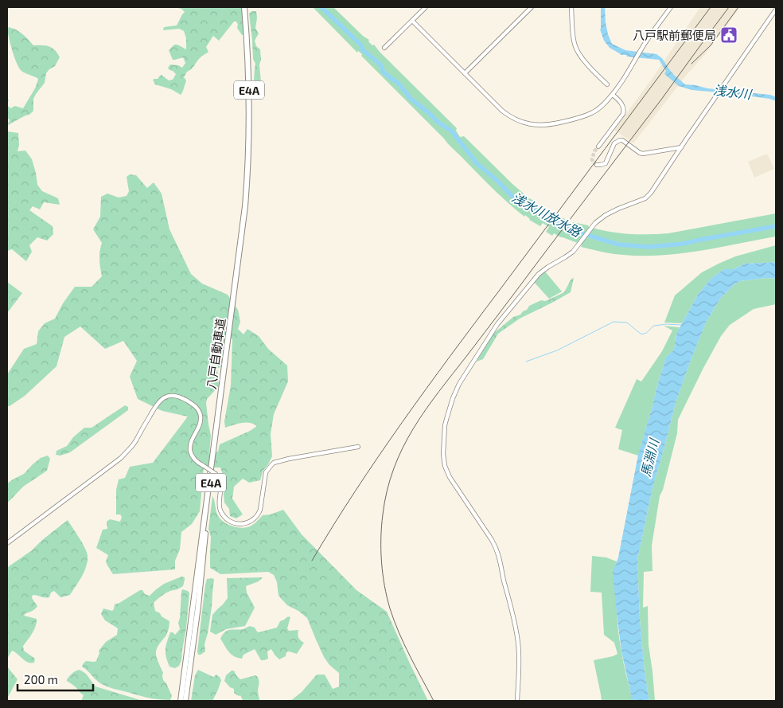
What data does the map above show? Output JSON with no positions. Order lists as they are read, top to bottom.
{
  "streets": {
    "highway": ["E4A", "八戸自動車道"]
  },
  "water": ["浅水川", "浅水川放水路", "馬淵川"],
  "places": {
    "public building": ["八戸駅前郵便局"]
  },
  "scale_bar": "200 m"
}
